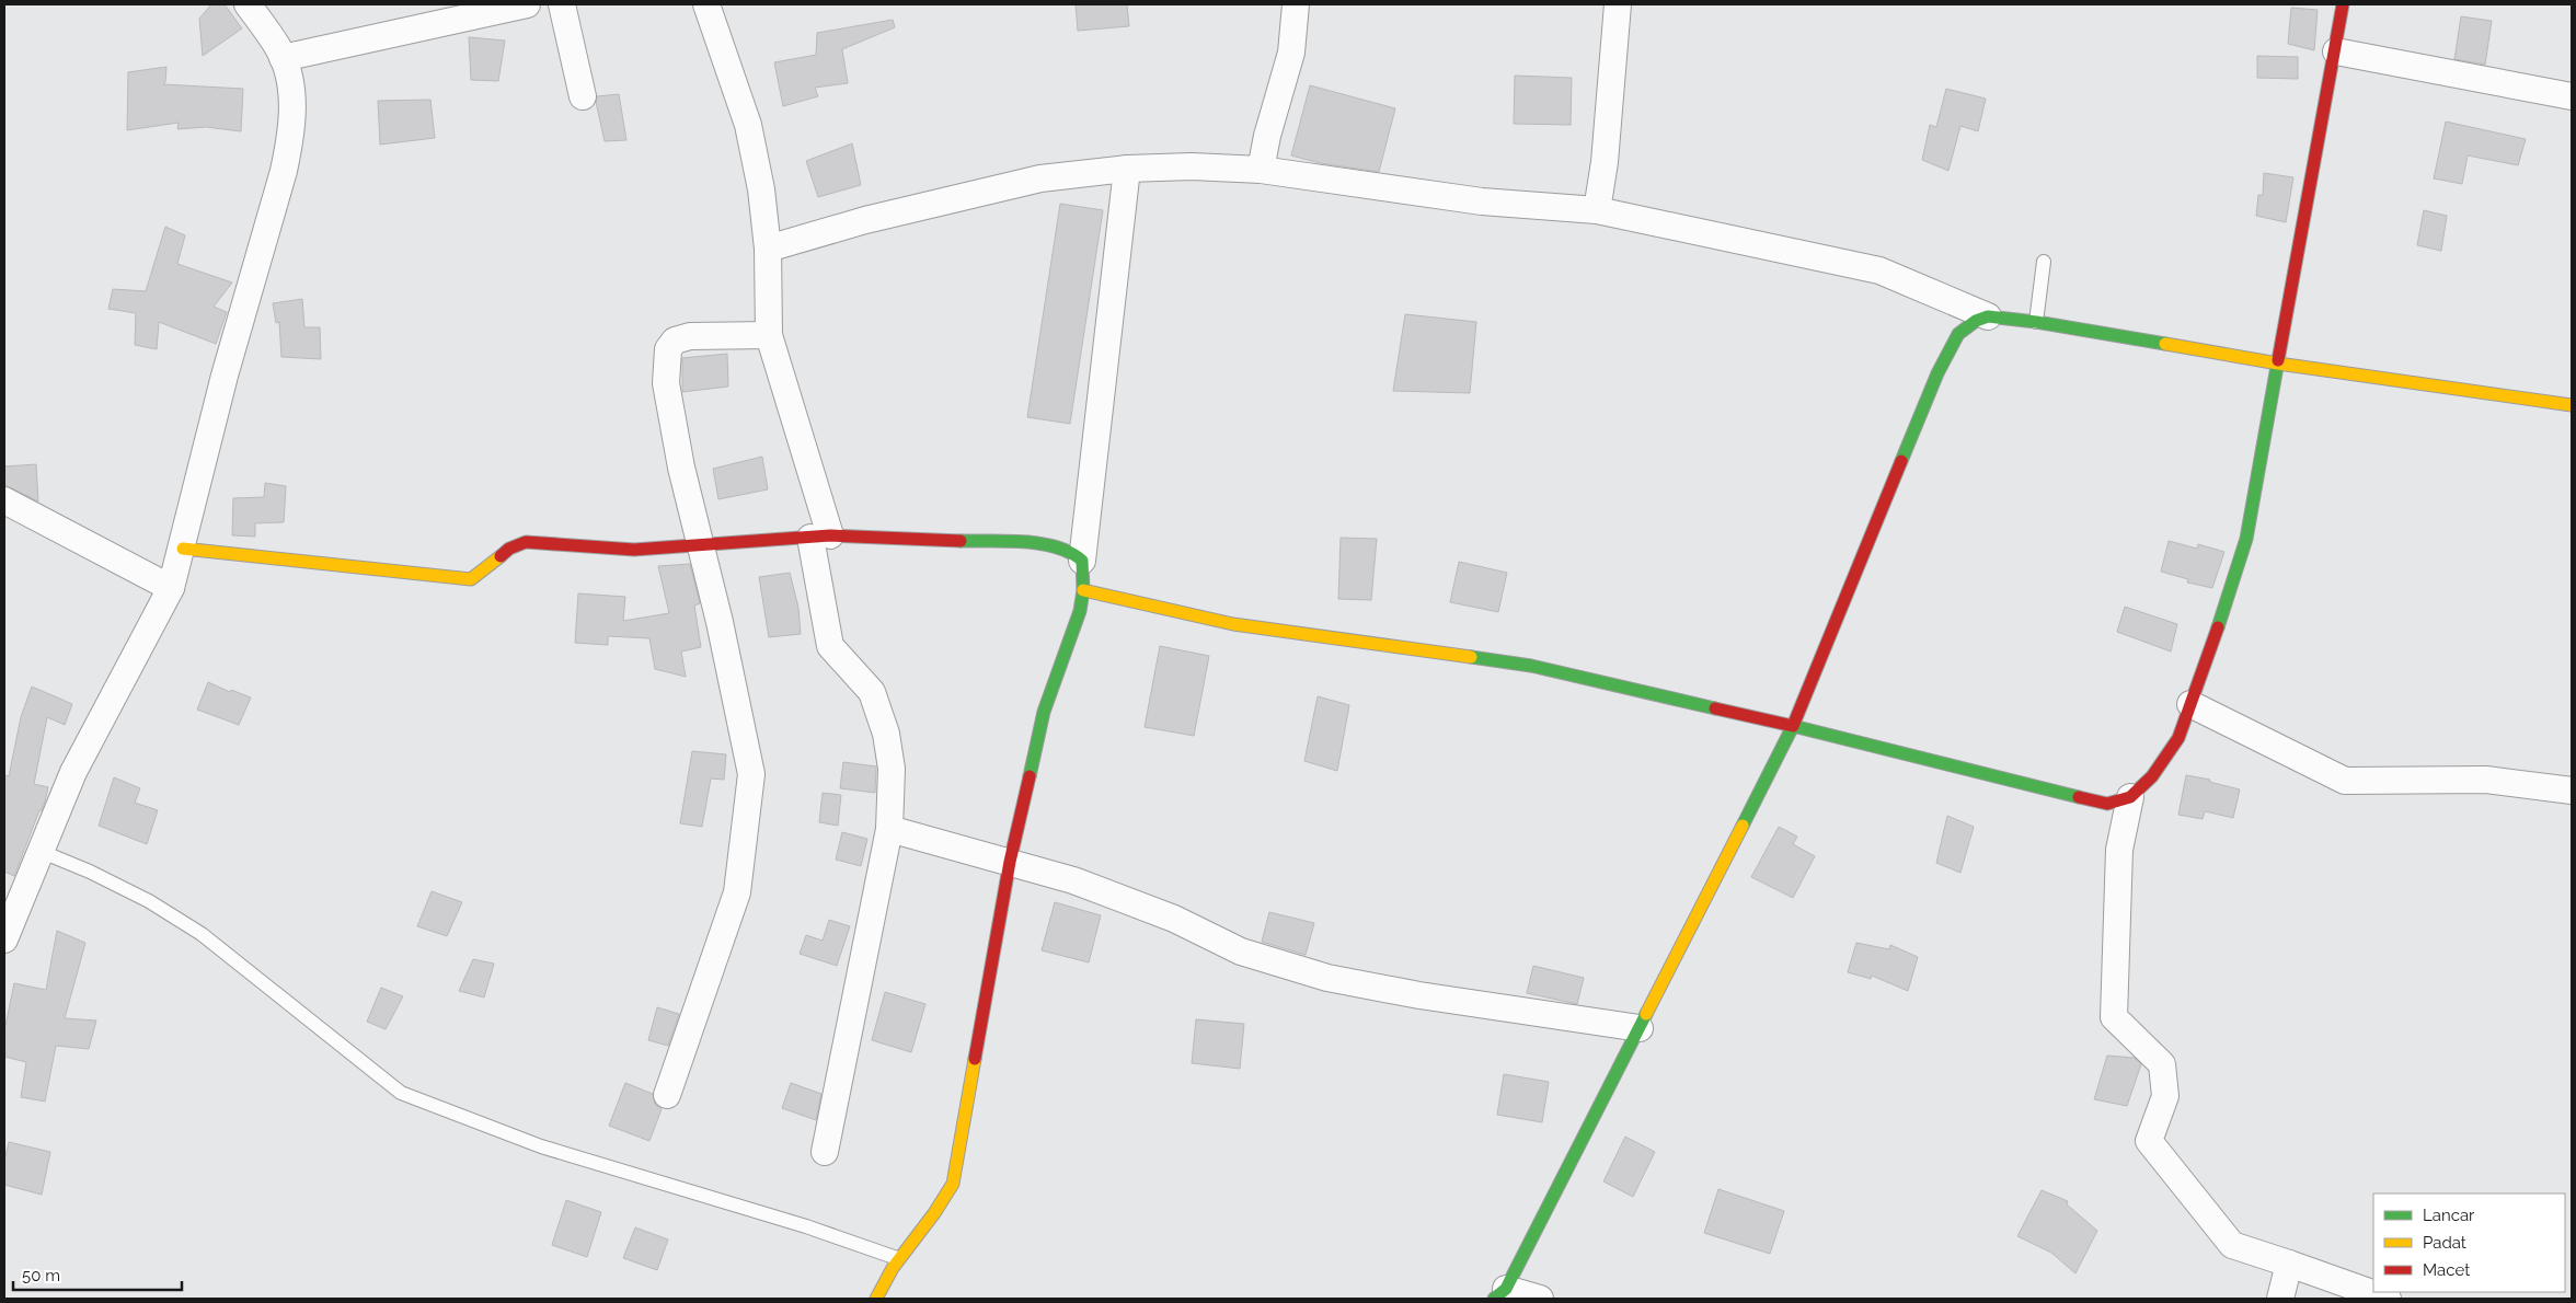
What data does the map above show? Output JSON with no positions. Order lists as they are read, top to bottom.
{
  "legend": ["Lancar", "Padat", "Macet"],
  "scale_bar": "50 m"
}
